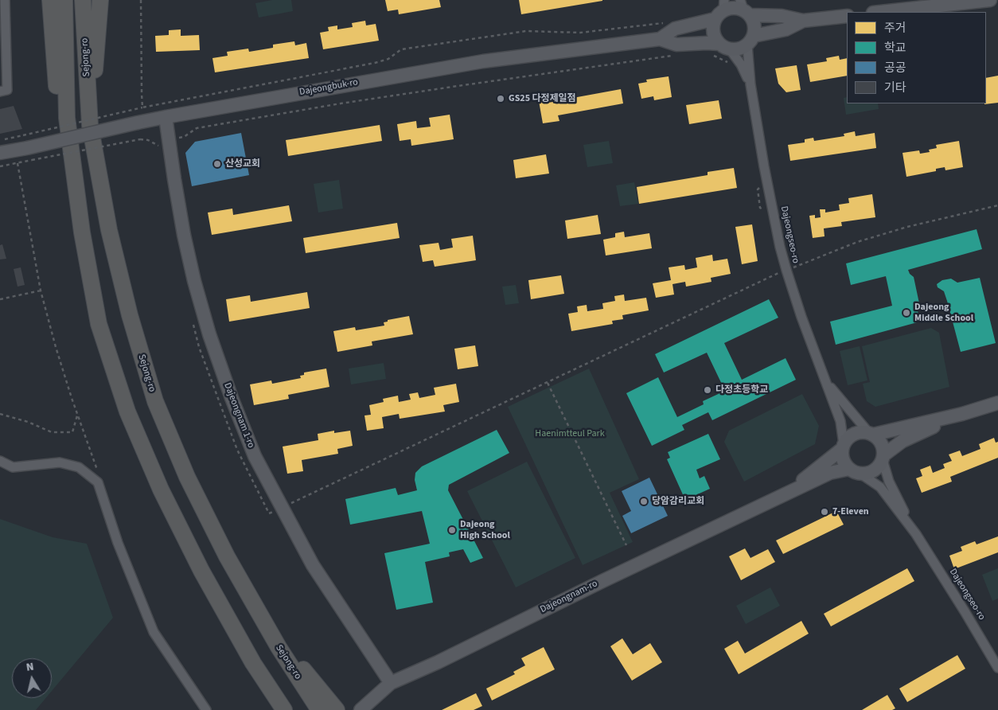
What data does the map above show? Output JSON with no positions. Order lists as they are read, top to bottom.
{
  "streets": {
    "highway": ["Sejong-ro"],
    "street": [
      "Dajeongbuk-ro",
      "Dajeongseo-ro",
      "Dajeongnam 1-ro",
      "Dajeongnam-ro"
    ]
  },
  "crossings": [
    ["Dajeongbuk-ro", "Dajeongnam 1-ro"],
    ["Dajeongnam 1-ro", "Dajeongnam-ro"]
  ],
  "parks": ["Haenimtteul Park"],
  "places": [
    "GS25 다정제일점",
    "산성교회",
    "Dajeong Middle School",
    "다정초등학교",
    "당암감리교회",
    "7-Eleven",
    "Dajeong High School"
  ],
  "legend": [
    "주거",
    "학교",
    "공공",
    "기타"
  ],
  "north": "top"
}
